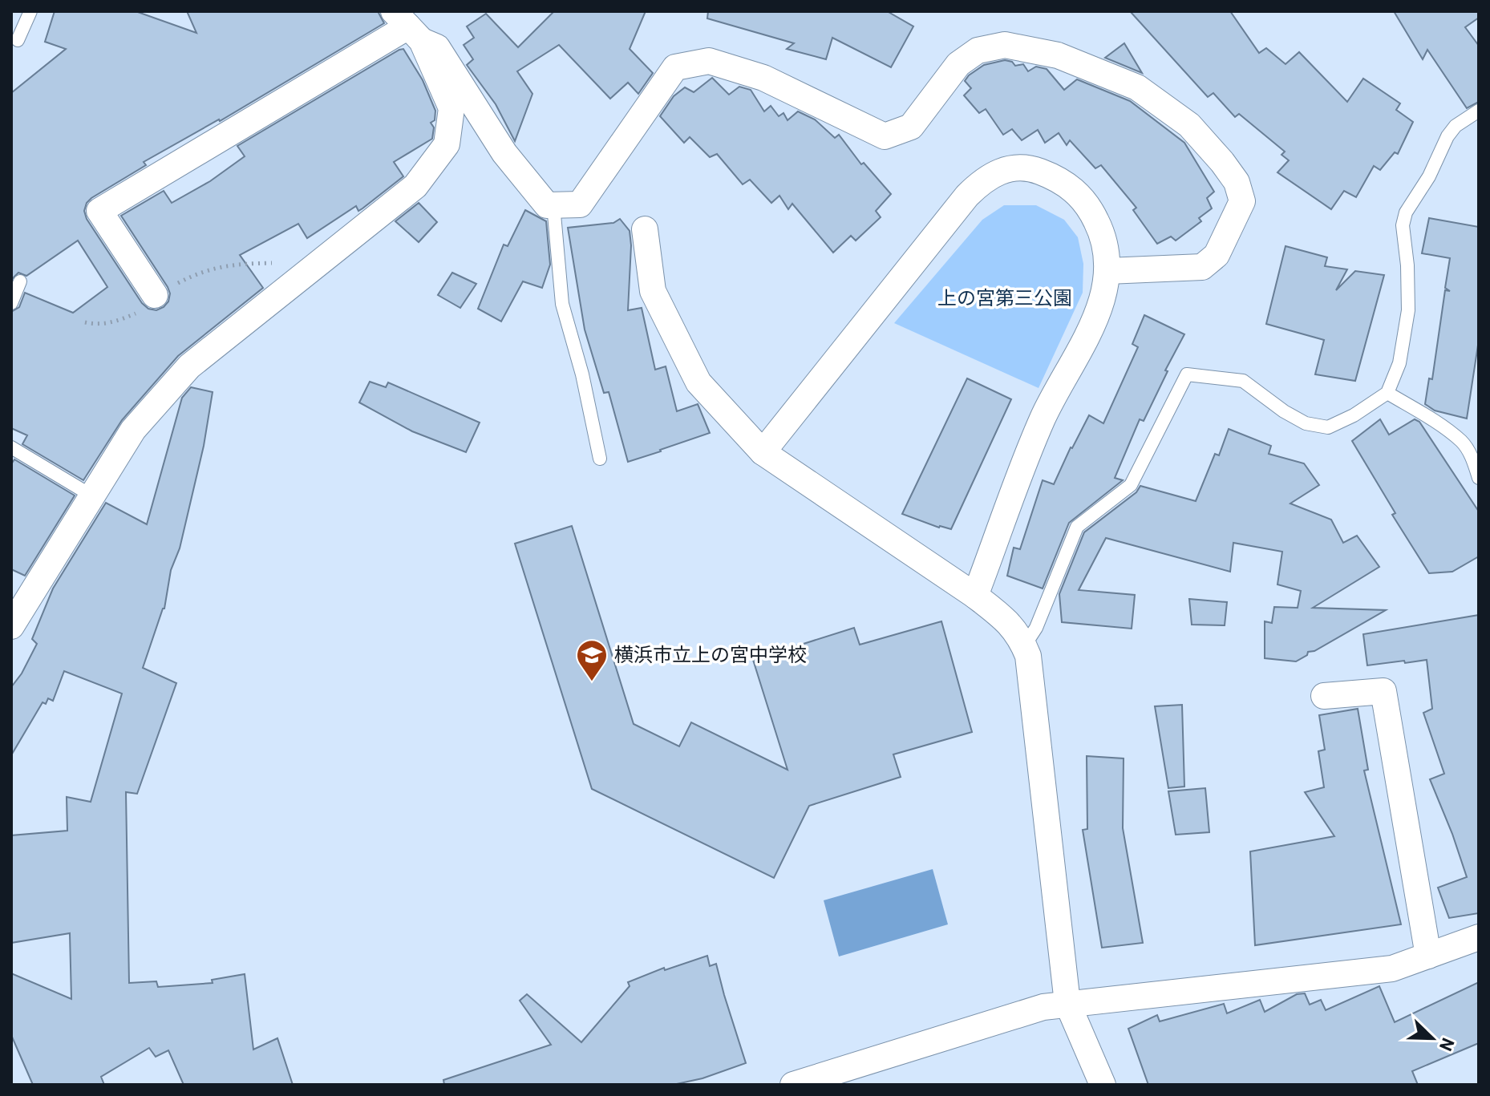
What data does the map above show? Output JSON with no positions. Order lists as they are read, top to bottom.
{
  "parks": ["上の宮第三公園"],
  "places": {
    "school or university": ["横浜市立上の宮中学校"]
  },
  "north": "bottom right"
}
